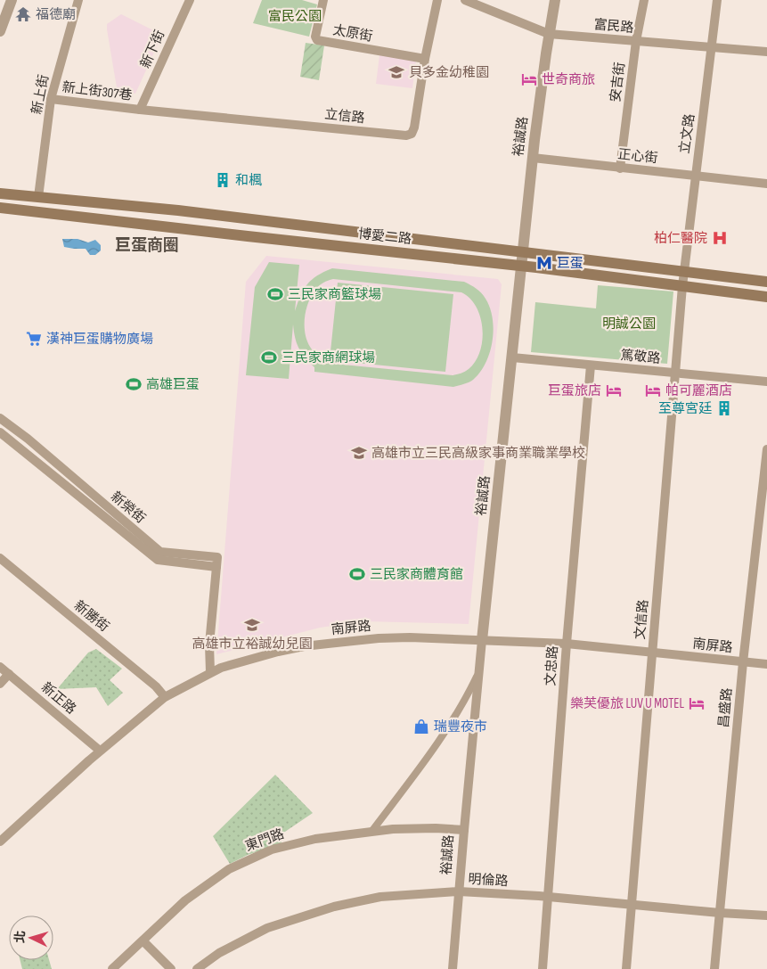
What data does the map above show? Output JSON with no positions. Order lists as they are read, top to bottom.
{
  "streets": {
    "main road": ["博愛二路"],
    "street": [
      "富民路",
      "太原街",
      "新下街",
      "安吉街",
      "新上街307巷",
      "新上街",
      "立信路",
      "立文路",
      "裕誠路",
      "正心街",
      "篤敬路",
      "新榮街",
      "新勝街",
      "文信路",
      "南屏路",
      "文忠路",
      "新正路",
      "昌盛路",
      "東門路",
      "明倫路"
    ]
  },
  "crossings": [
    ["富民路", "安吉街"],
    ["富民路", "立文路"],
    ["富民路", "裕誠路"],
    ["太原街", "立信路"],
    ["新下街", "新上街307巷"],
    ["新下街", "立信路"],
    ["安吉街", "正心街"],
    ["新上街307巷", "新上街"],
    ["新上街307巷", "立信路"],
    ["新上街", "博愛二路"],
    ["立文路", "正心街"],
    ["立文路", "博愛二路"],
    ["立文路", "文信路"],
    ["裕誠路", "正心街"],
    ["裕誠路", "博愛二路"],
    ["裕誠路", "篤敬路"],
    ["裕誠路", "南屏路"],
    ["裕誠路", "東門路"],
    ["裕誠路", "明倫路"],
    ["博愛二路", "文信路"],
    ["篤敬路", "文信路"],
    ["篤敬路", "文忠路"],
    ["新勝街", "南屏路"],
    ["文信路", "南屏路"],
    ["文信路", "明倫路"],
    ["南屏路", "文忠路"],
    ["南屏路", "新正路"],
    ["南屏路", "昌盛路"],
    ["文忠路", "明倫路"],
    ["昌盛路", "明倫路"]
  ],
  "districts": ["巨蛋商圈"],
  "parks": ["富民公園", "明誠公園"],
  "places": {
    "temple": ["福德廟"],
    "school or university": ["貝多金幼稚園", "高雄市立三民高級家事商業職業學校", "高雄市立裕誠幼兒園"],
    "hotel": [
      "世奇商旅",
      "巨蛋旅店",
      "帕可麗酒店",
      "樂芙優旅 LUV U MOTEL"
    ],
    "building": ["和楓", "至尊宮廷"],
    "hospital": ["柏仁醫院"],
    "metro station": ["巨蛋"],
    "sports": [
      "三民家商籃球場",
      "三民家商網球場",
      "高雄巨蛋",
      "三民家商體育館"
    ],
    "supermarket": ["漢神巨蛋購物廣場"],
    "shop": ["瑞豐夜市"]
  },
  "north": "left"
}
